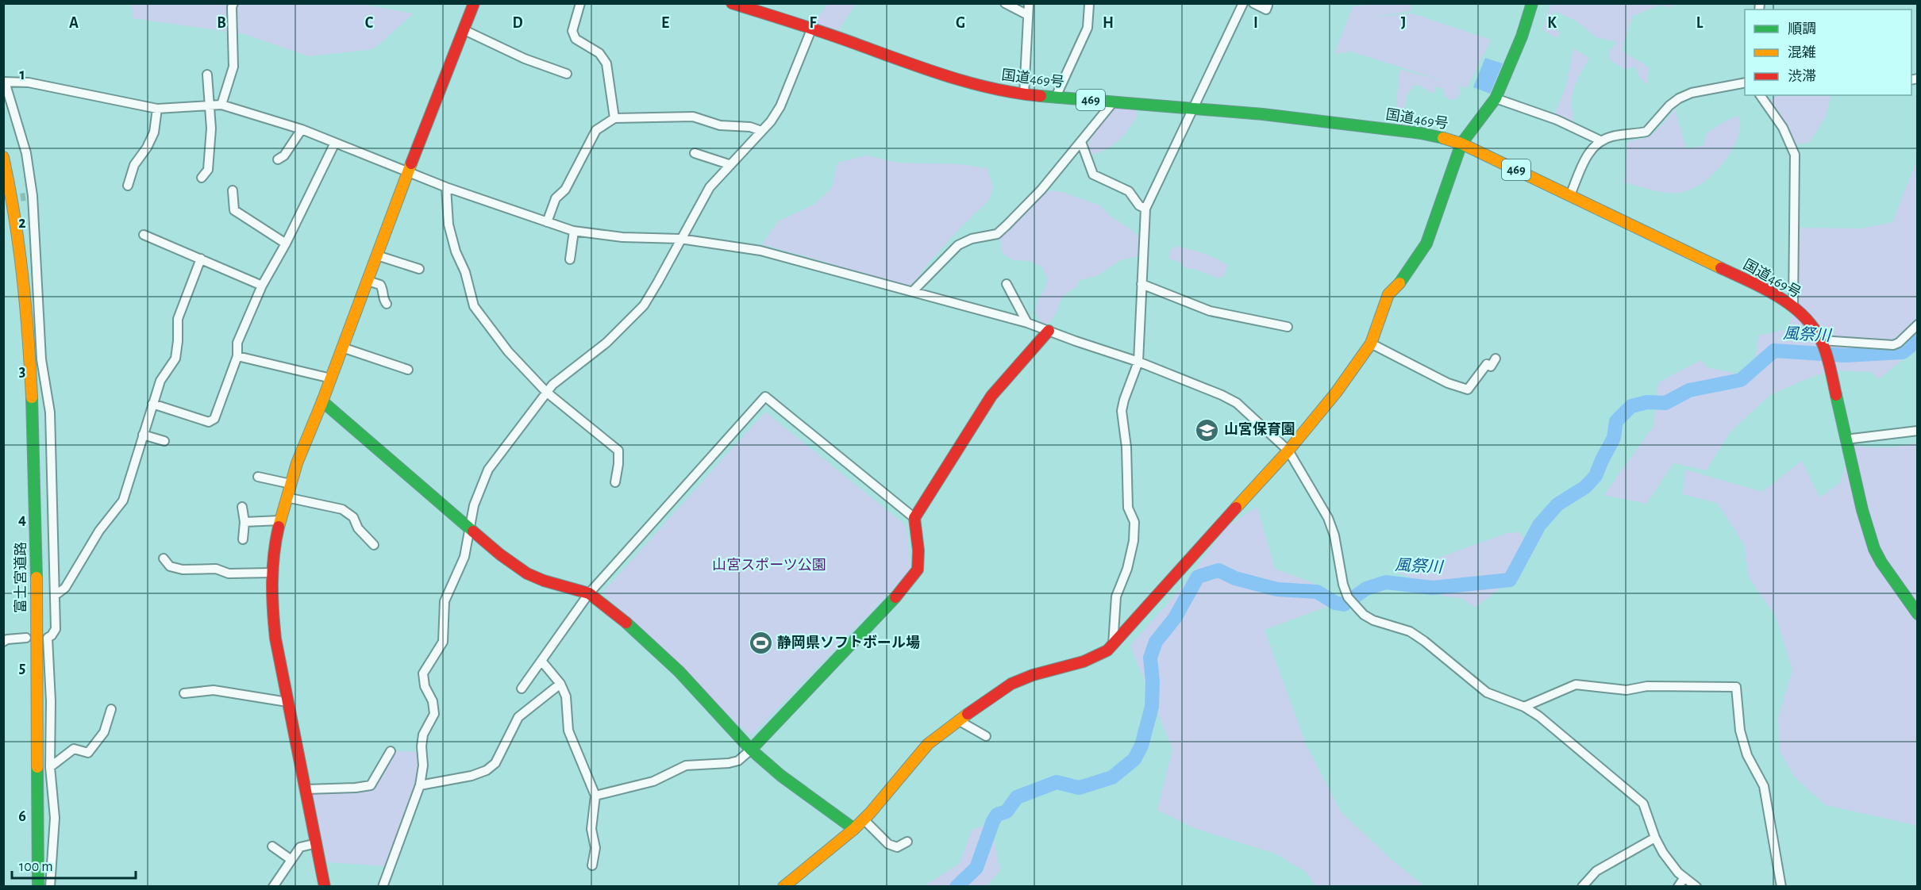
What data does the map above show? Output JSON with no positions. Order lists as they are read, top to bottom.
{
  "streets": {
    "main road": ["国道469号", "469", "富士宮道路"]
  },
  "water": ["風祭川"],
  "parks": ["山宮スポーツ公園"],
  "places": {
    "school or university": ["山宮保育園"],
    "sports": ["静岡県ソフトボール場"]
  },
  "legend": ["順調", "混雑", "渋滞"],
  "scale_bar": "100 m",
  "grid": {
    "columns": [
      "A",
      "B",
      "C",
      "D",
      "E",
      "F",
      "G",
      "H",
      "I",
      "J",
      "K",
      "L"
    ],
    "rows": [
      "1",
      "2",
      "3",
      "4",
      "5",
      "6"
    ]
  }
}
